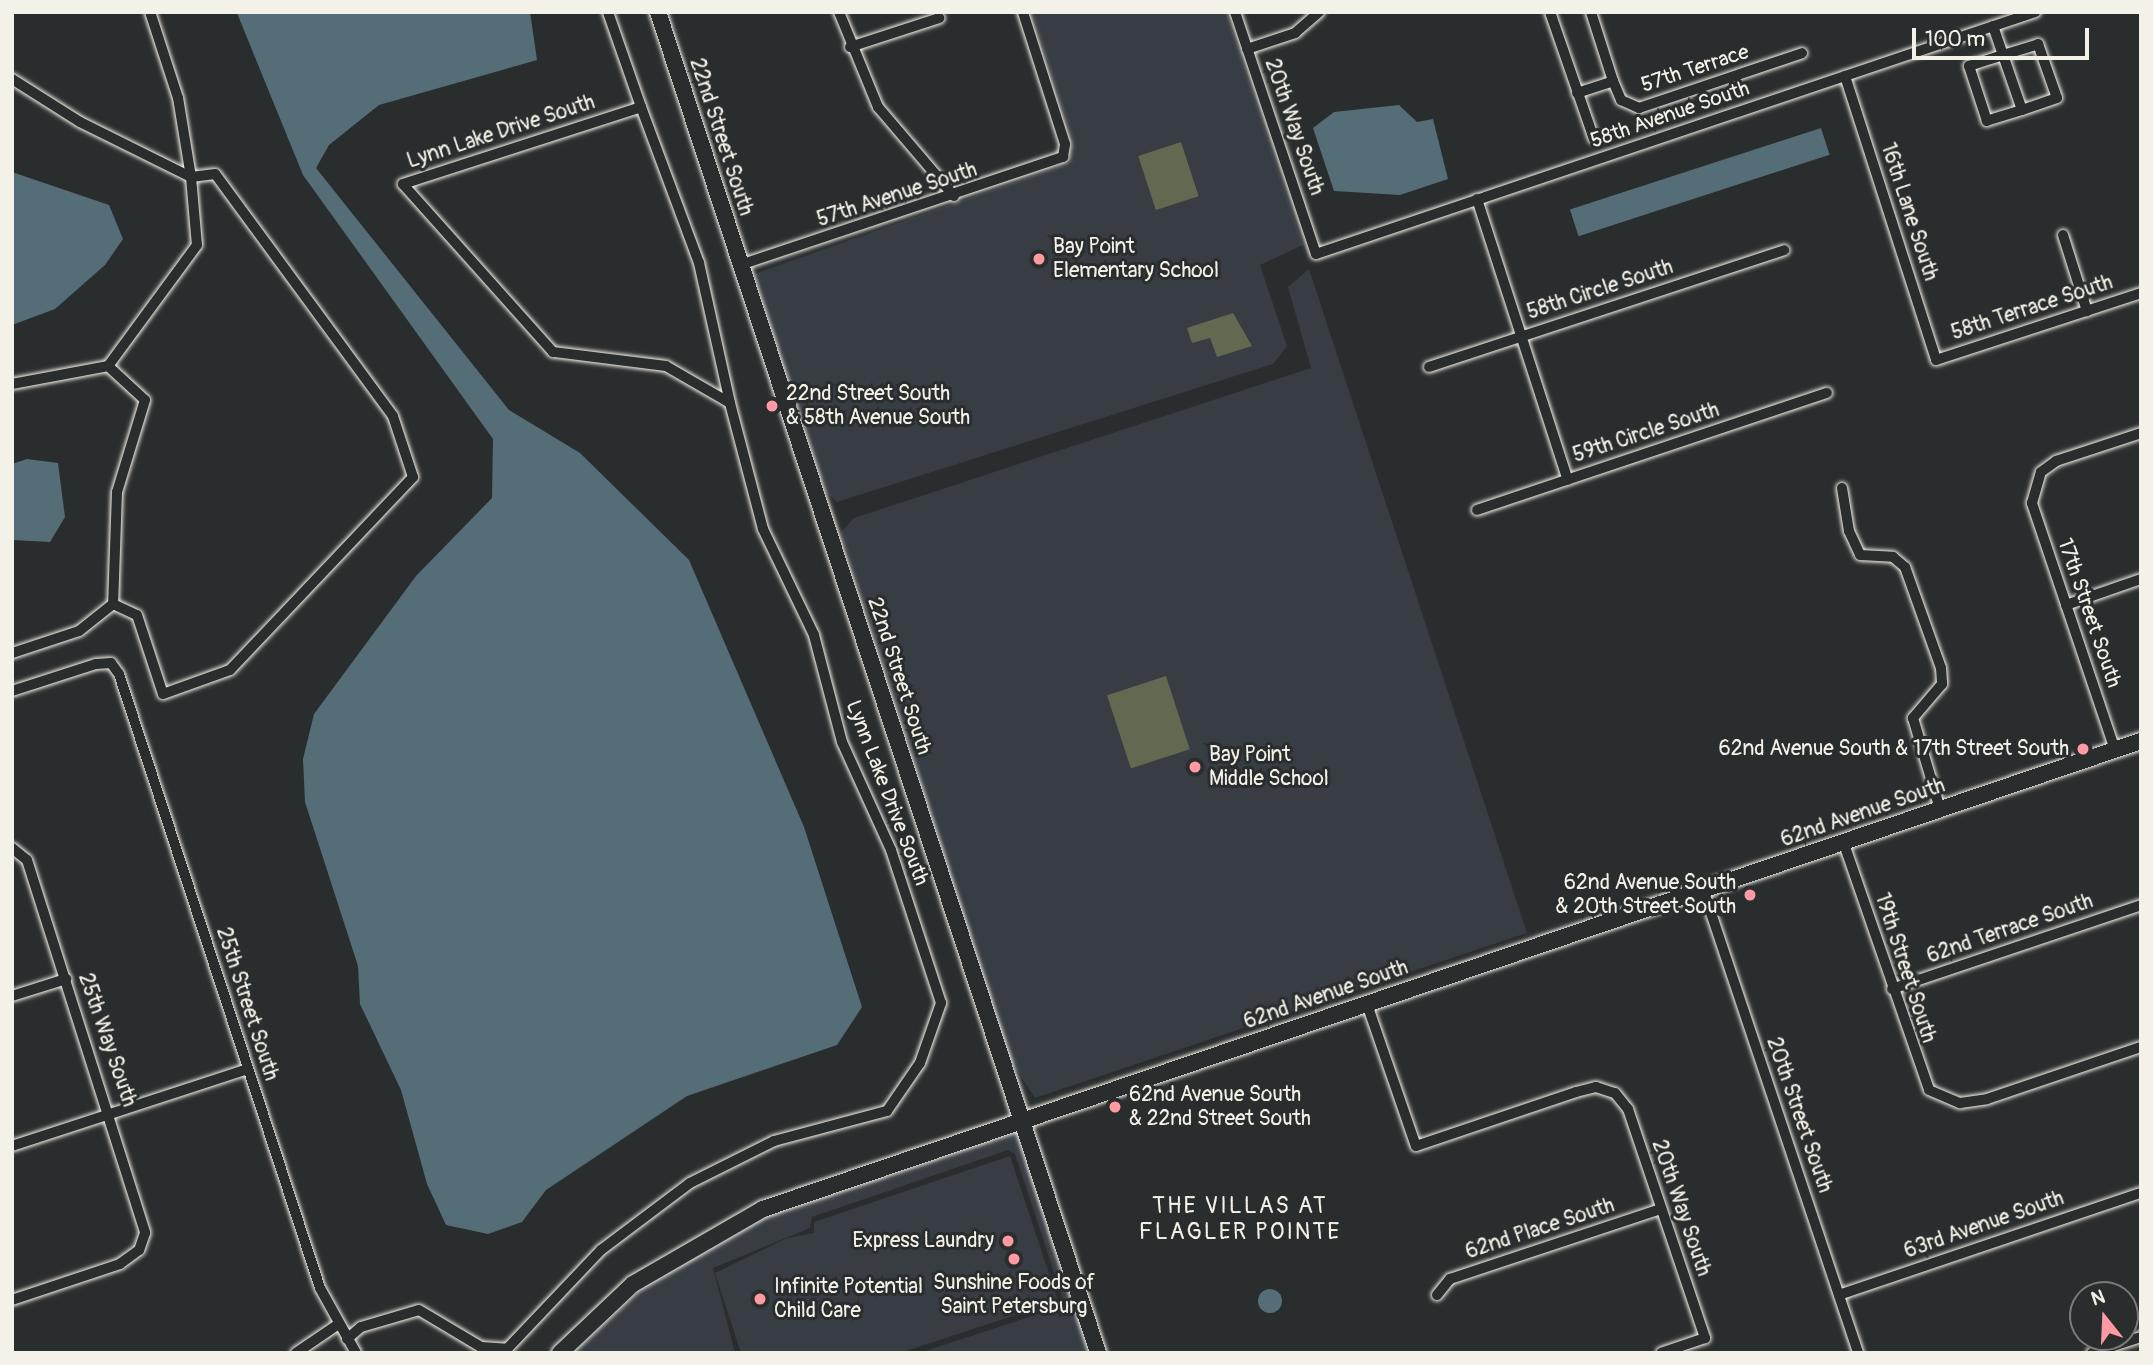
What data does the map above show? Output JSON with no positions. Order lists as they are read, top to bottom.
{
  "streets": {
    "street": [
      "57th Terrace",
      "58th Avenue South",
      "20th Way South",
      "Lynn Lake Drive South",
      "22nd Street South",
      "57th Avenue South",
      "16th Lane South",
      "58th Circle South",
      "58th Terrace South",
      "59th Circle South",
      "17th Street South",
      "62nd Avenue South",
      "62nd Terrace South",
      "19th Street South",
      "25th Street South",
      "25th Way South",
      "20th Street South",
      "63rd Avenue South",
      "62nd Place South"
    ]
  },
  "crossings": [
    ["58th Avenue South", "20th Way South"],
    ["58th Avenue South", "16th Lane South"],
    ["20th Way South", "62nd Avenue South"],
    ["20th Way South", "62nd Place South"],
    ["Lynn Lake Drive South", "25th Street South"],
    ["22nd Street South", "57th Avenue South"],
    ["22nd Street South", "62nd Avenue South"],
    ["16th Lane South", "58th Terrace South"],
    ["17th Street South", "62nd Avenue South"],
    ["62nd Avenue South", "19th Street South"],
    ["62nd Avenue South", "20th Street South"],
    ["62nd Terrace South", "19th Street South"],
    ["20th Street South", "63rd Avenue South"]
  ],
  "districts": ["THE VILLAS AT FLAGLER POINTE"],
  "places": [
    "Bay Point Elementary School",
    "22nd Street South & 58th Avenue South",
    "62nd Avenue South & 17th Street South",
    "Bay Point Middle School",
    "62nd Avenue South & 20th Street South",
    "62nd Avenue South & 22nd Street South",
    "Express Laundry",
    "Sunshine Foods of Saint Petersburg",
    "Infinite Potential Child Care"
  ],
  "scale_bar": "100 m",
  "north": "top"
}
